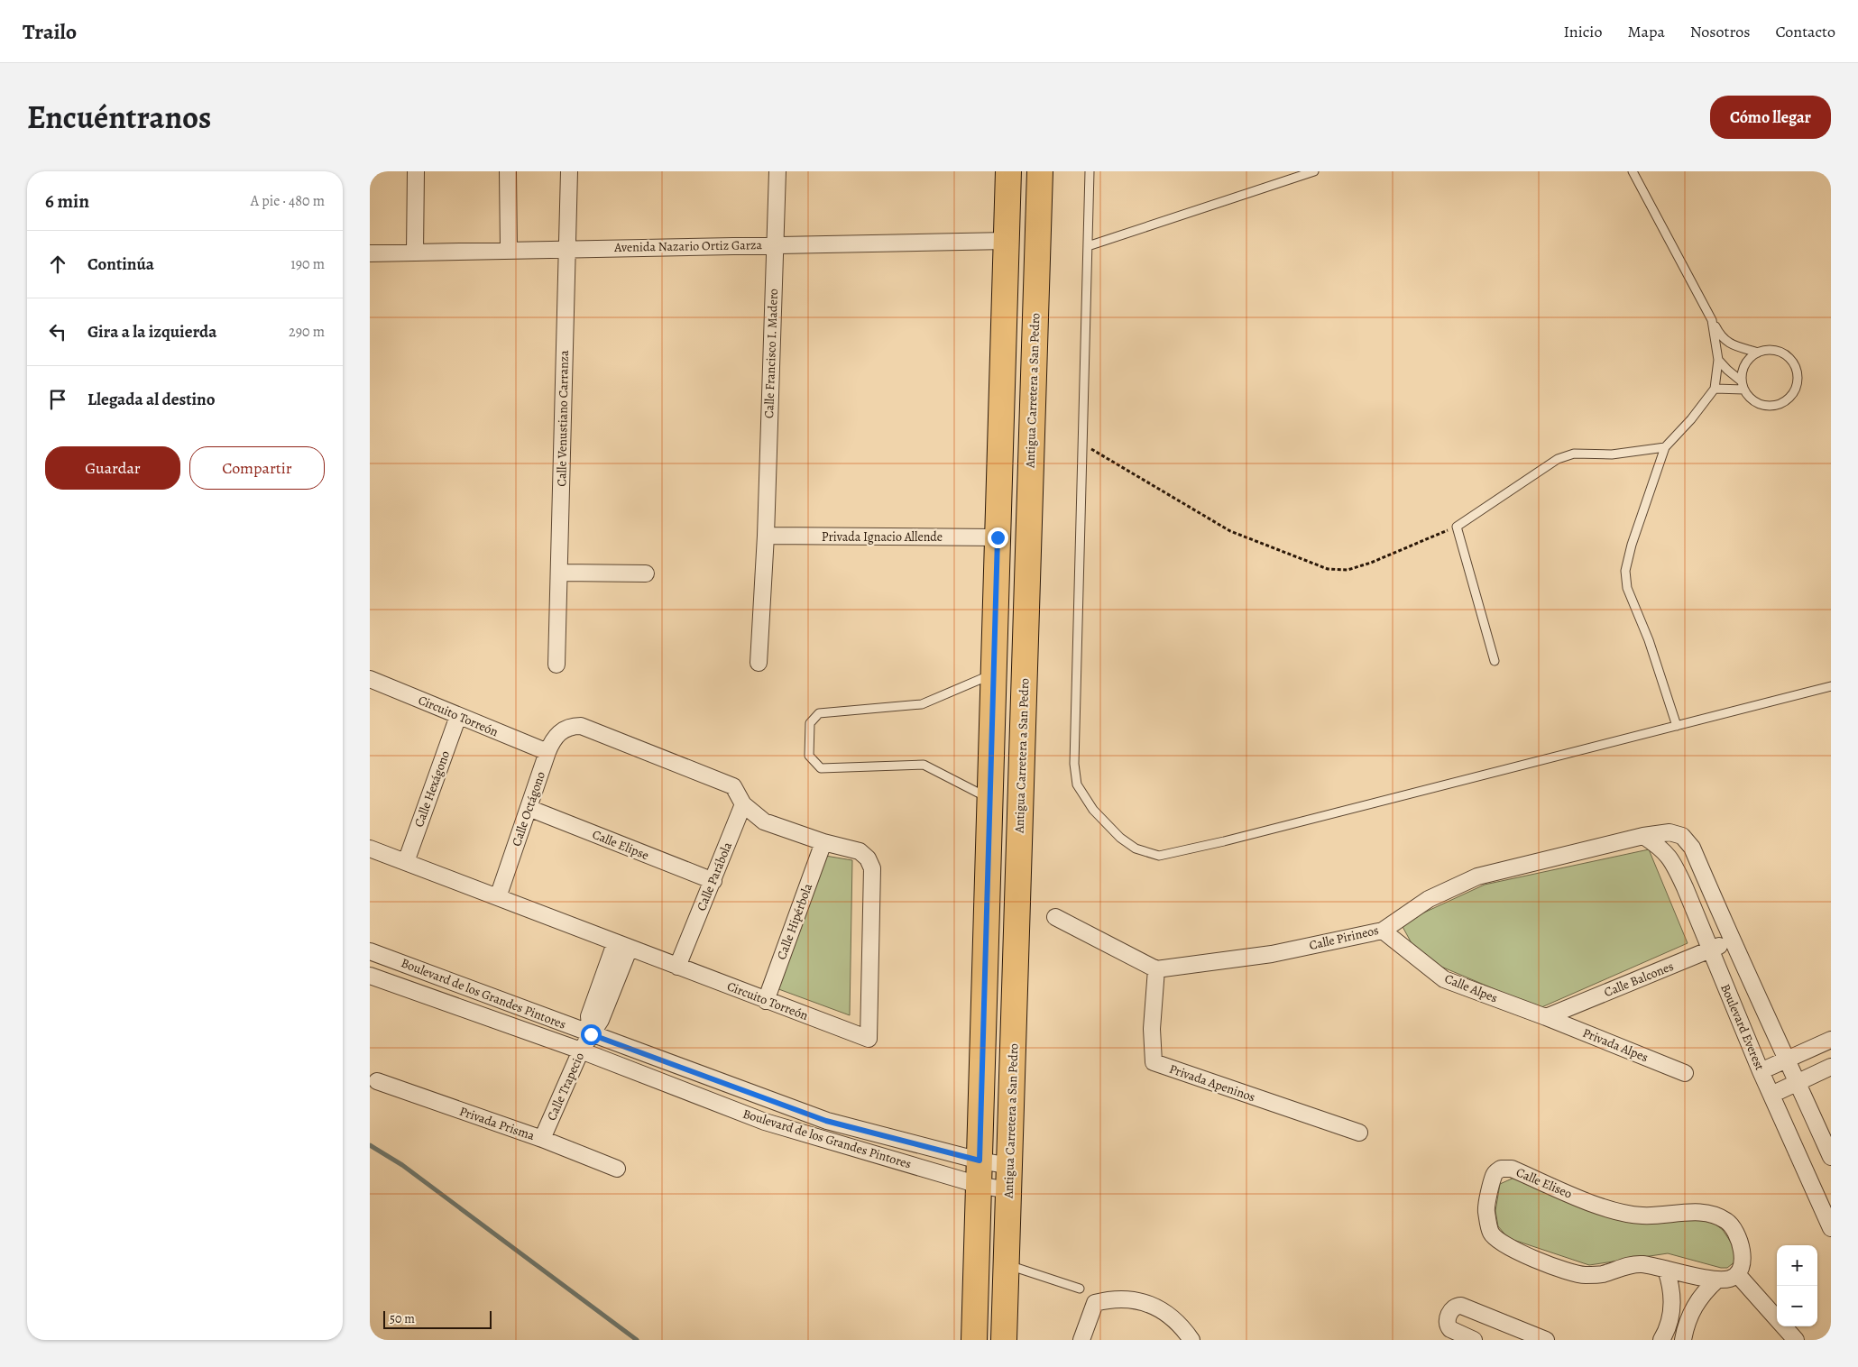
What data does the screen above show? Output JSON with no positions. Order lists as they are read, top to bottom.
{
  "streets": {
    "main road": ["Antigua Carretera a San Pedro"],
    "street": [
      "Avenida Nazario Ortiz Garza",
      "Calle Francisco I. Madero",
      "Calle Venustiano Carranza",
      "Privada Ignacio Allende",
      "Circuito Torreón",
      "Calle Hexágono",
      "Calle Octágono",
      "Calle Elipse",
      "Calle Parábola",
      "Calle Hipérbola",
      "Calle Pirineos",
      "Calle Balcones",
      "Calle Alpes",
      "Boulevard de los Grandes Pintores",
      "Boulevard Everest",
      "Privada Alpes",
      "Privada Apeninos",
      "Calle Trapecio",
      "Privada Prisma",
      "Calle Eliseo"
    ]
  },
  "crossings": [
    ["Avenida Nazario Ortiz Garza", "Calle Francisco I. Madero"],
    ["Avenida Nazario Ortiz Garza", "Calle Venustiano Carranza"],
    ["Calle Francisco I. Madero", "Privada Ignacio Allende"],
    ["Antigua Carretera a San Pedro", "Boulevard de los Grandes Pintores"],
    ["Circuito Torreón", "Calle Hexágono"],
    ["Circuito Torreón", "Calle Octágono"],
    ["Circuito Torreón", "Calle Parábola"],
    ["Circuito Torreón", "Calle Hipérbola"],
    ["Calle Octágono", "Calle Elipse"],
    ["Calle Octágono", "Calle Parábola"],
    ["Calle Elipse", "Calle Parábola"],
    ["Calle Pirineos", "Calle Alpes"],
    ["Calle Pirineos", "Boulevard Everest"],
    ["Calle Pirineos", "Privada Apeninos"],
    ["Calle Balcones", "Calle Alpes"],
    ["Calle Balcones", "Boulevard Everest"],
    ["Calle Balcones", "Privada Alpes"],
    ["Calle Alpes", "Privada Alpes"],
    ["Boulevard de los Grandes Pintores", "Calle Trapecio"],
    ["Calle Trapecio", "Privada Prisma"]
  ],
  "scale_bar": "50 m",
  "page": {
    "header": "Trailo",
    "nav": [
      "Inicio",
      "Mapa",
      "Nosotros",
      "Contacto"
    ],
    "title": "Encuéntranos",
    "buttons": [
      "Cómo llegar",
      ["Guardar", "Compartir"]
    ],
    "heading": ["6 min", "A pie · 480 m"],
    "list": [
      ["Continúa", "190 m"],
      ["Gira a la izquierda", "290 m"],
      "Llegada al destino"
    ],
    "map_buttons": ["+", "−"],
    "scale": "50 m"
  }
}
